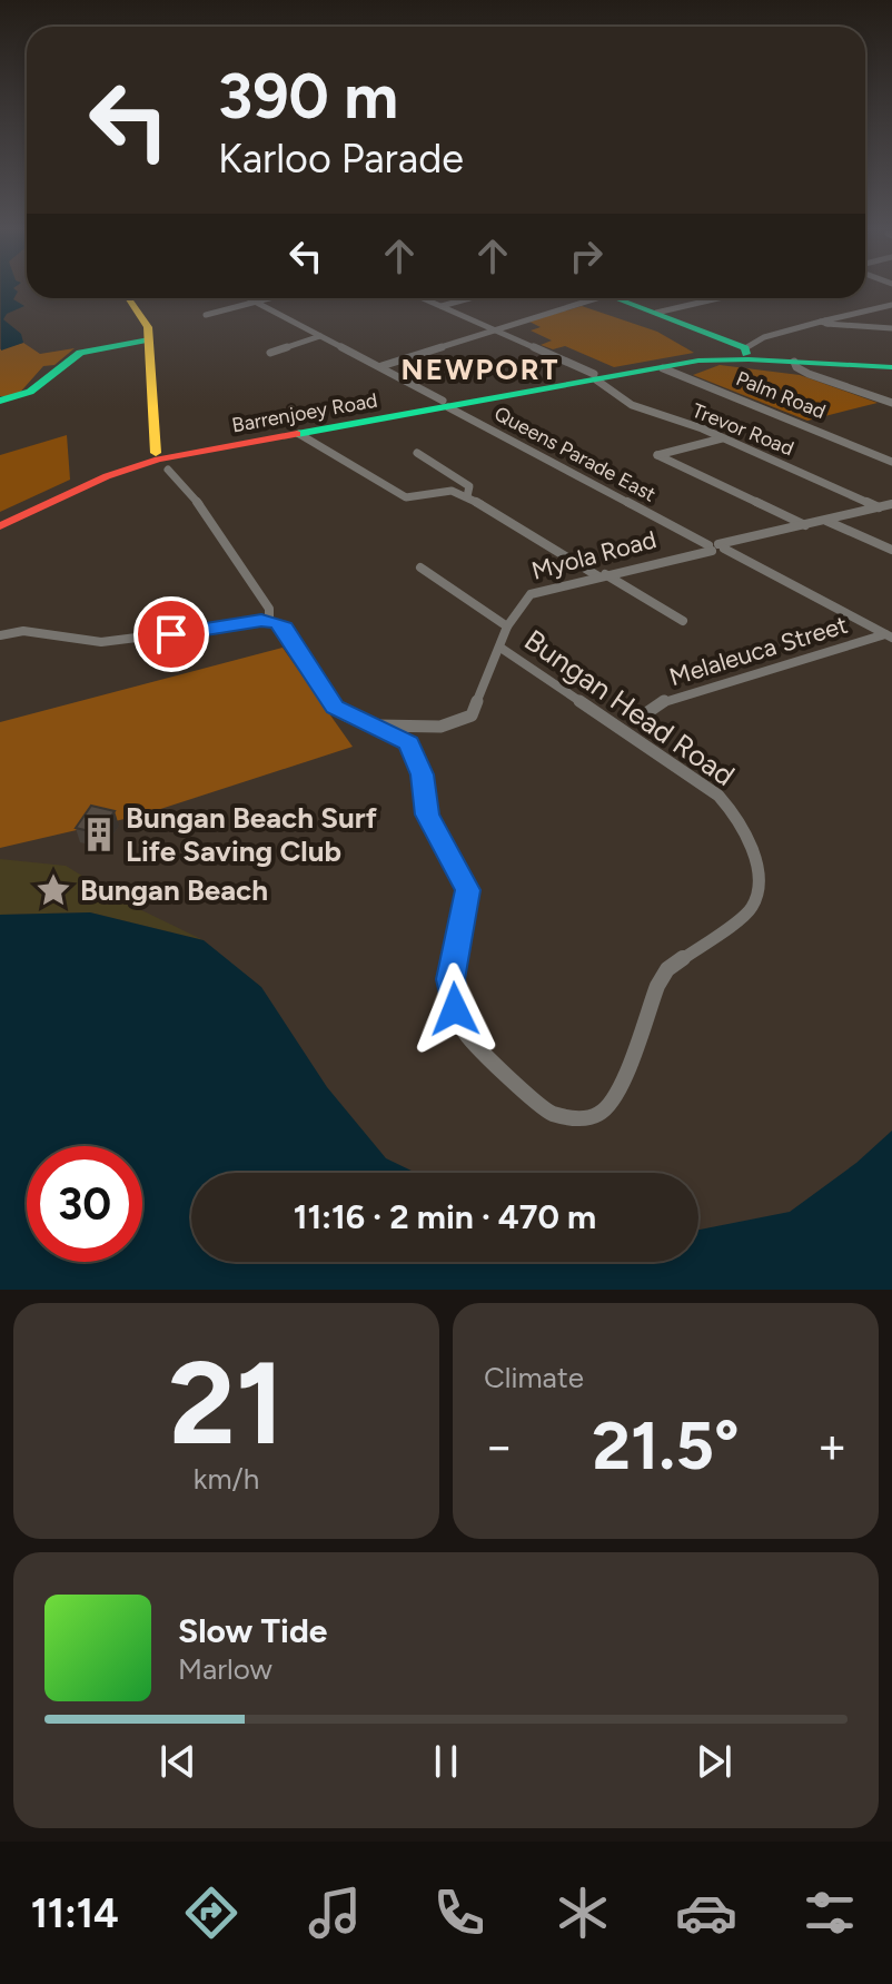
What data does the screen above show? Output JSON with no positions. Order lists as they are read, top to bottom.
{
  "streets": {
    "main road": ["Barrenjoey Road"],
    "street": [
      "Palm Road",
      "Trevor Road",
      "Queens Parade East",
      "Myola Road",
      "Melaleuca Street",
      "Bungan Head Road"
    ]
  },
  "crossings": [
    ["Palm Road", "Barrenjoey Road"],
    ["Barrenjoey Road", "Trevor Road"],
    ["Barrenjoey Road", "Queens Parade East"],
    ["Barrenjoey Road", "Bungan Head Road"],
    ["Trevor Road", "Myola Road"],
    ["Queens Parade East", "Myola Road"],
    ["Queens Parade East", "Melaleuca Street"],
    ["Myola Road", "Bungan Head Road"]
  ],
  "districts": ["NEWPORT"],
  "places": {
    "building": ["Bungan Beach Surf Life Saving Club"],
    "place": ["Bungan Beach"]
  },
  "page": {
    "turn": ["390 m", "Karloo Parade"],
    "limit": "30",
    "trip": "11:16 · 2 min · 470 m",
    "tile": [
      ["21", "km/h"],
      "Climate"
    ],
    "heat": ["−", "21.5°", "+"],
    "song": ["Slow Tide", "Marlow"],
    "tabs": "11:14"
  }
}
